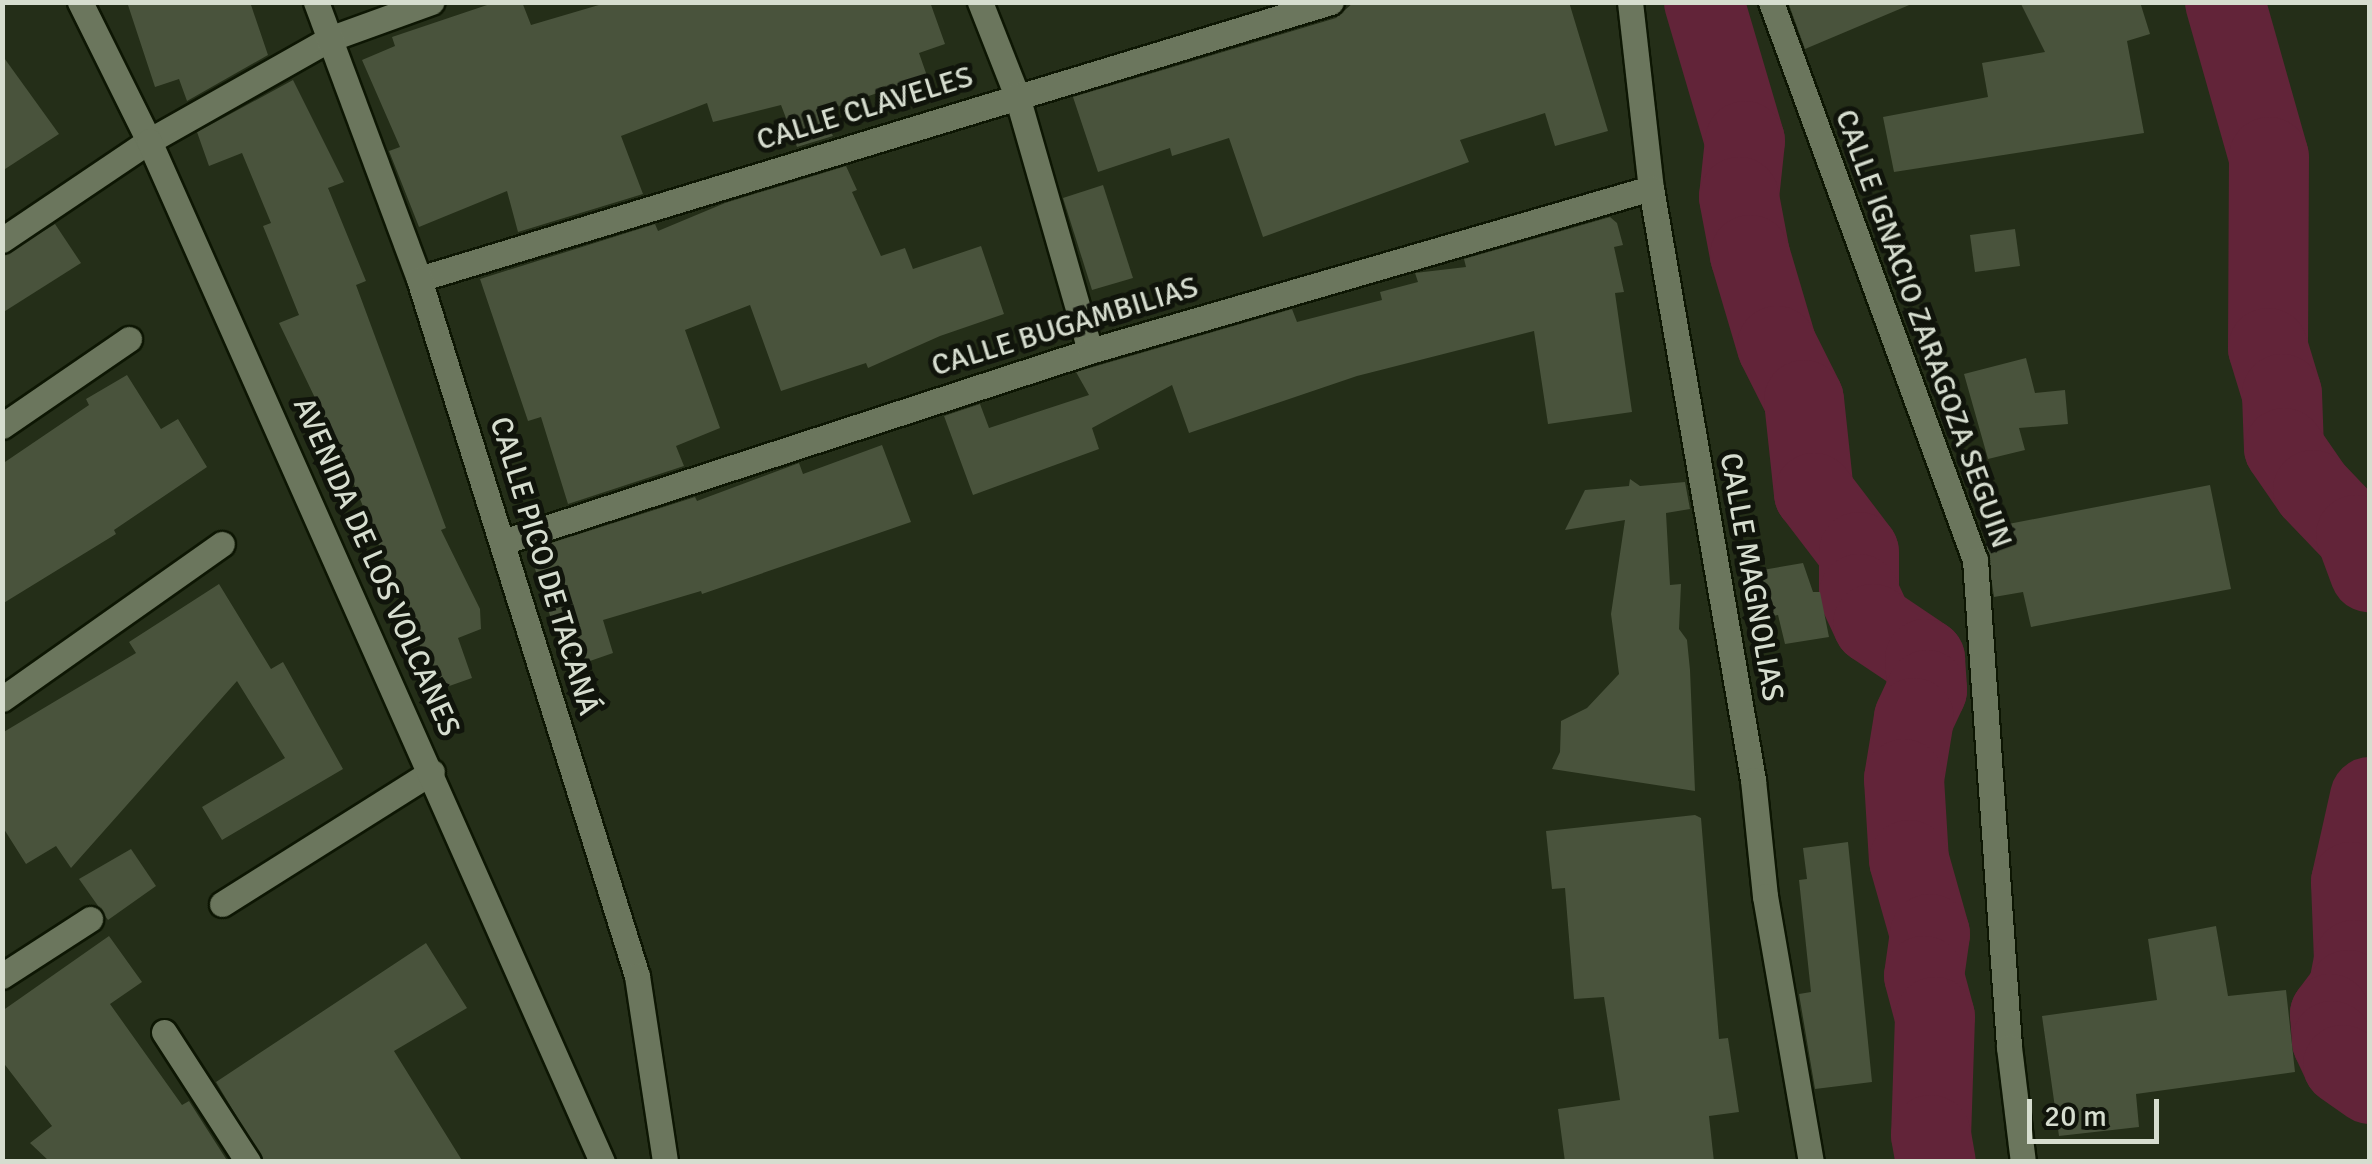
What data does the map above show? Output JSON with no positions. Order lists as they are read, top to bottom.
{
  "streets": {
    "street": [
      "CALLE CLAVELES",
      "CALLE BUGAMBILIAS",
      "CALLE IGNACIO ZARAGOZA SEGUIN",
      "CALLE PICO DE TACANÁ",
      "AVENIDA DE LOS VOLCANES",
      "CALLE MAGNOLIAS"
    ]
  },
  "crossings": [
    ["CALLE CLAVELES", "CALLE PICO DE TACANÁ"],
    ["CALLE BUGAMBILIAS", "CALLE PICO DE TACANÁ"],
    ["CALLE BUGAMBILIAS", "CALLE MAGNOLIAS"]
  ],
  "scale_bar": "20 m"
}
